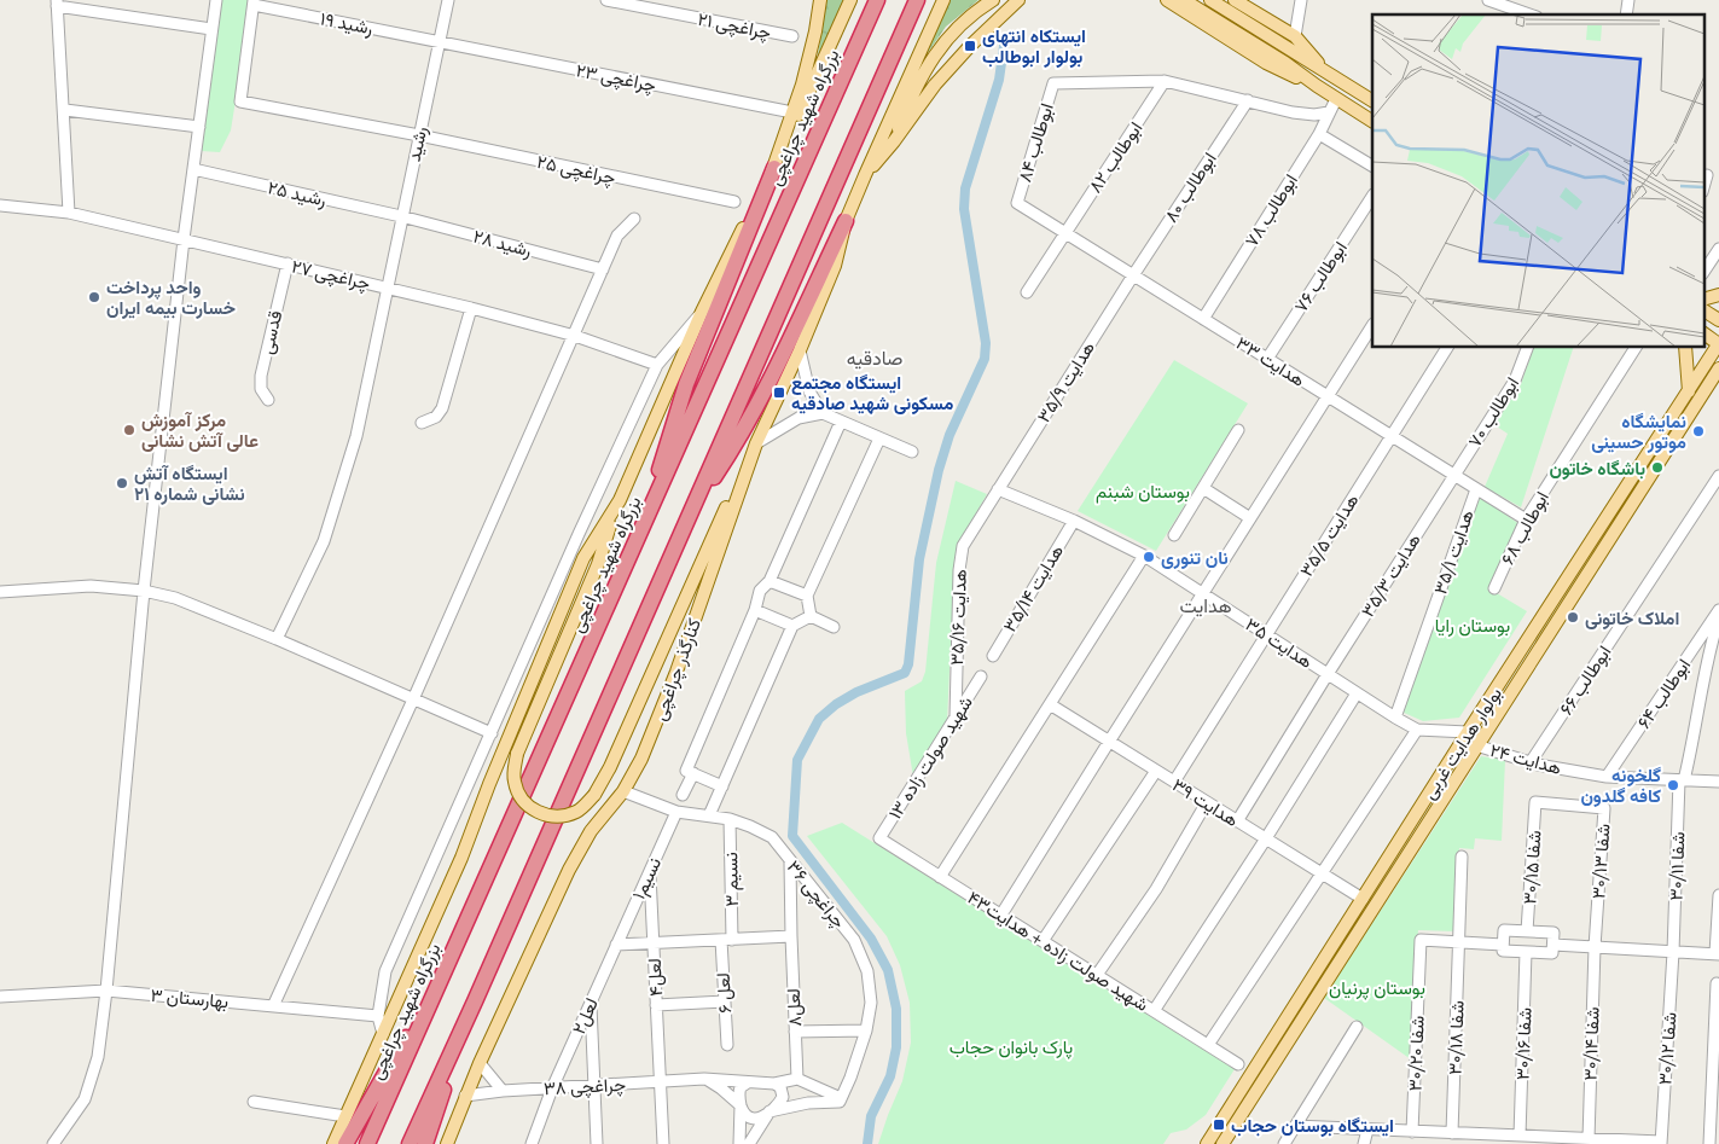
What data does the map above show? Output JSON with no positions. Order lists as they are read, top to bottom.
{
  "streets": {
    "highway": ["بزرگراه شهید چراغچی"],
    "main road": ["کنارگذر چراغچی", "بولوار هدایت غربی"],
    "street": [
      "رشید ۱۹",
      "چراغچی ۲۱",
      "چراغچی ۲۳",
      "ابوطالب ۸۴",
      "رشید",
      "ابوطالب ۸۲",
      "چراغچی ۲۵",
      "ابوطالب ۸۰",
      "رشید ۲۵",
      "ابوطالب ۷۸",
      "رشید ۲۸",
      "چراغچی ۲۷",
      "ابوطالب ۷۶",
      "قدسی",
      "هدایت ۳۳",
      "هدایت ۳۵/۹",
      "ابوطالب ۷۰",
      "ابوطالب ۶۸",
      "هدایت ۳۵/۵",
      "هدایت ۳۵/۱",
      "هدایت ۳۵/۳",
      "هدایت ۳۵/۱۴",
      "هدایت ۳۵/۱۶",
      "هدایت ۳۵",
      "ابوطالب ۶۶",
      "ابوطالب ۶۴",
      "شهید صولت زاده ۱۳",
      "هدایت ۲۴",
      "هدایت ۳۹",
      "شفا ۳۰/۱۳",
      "شفا ۳۰/۱۱",
      "شفا ۳۰/۱۵",
      "نسیم۱",
      "نسیم ۳",
      "چراغچی ۳۶",
      "شهید صولت زاده + هدایت۴۳",
      "لعل۴",
      "لعل ۶",
      "بهارستان ۳",
      "لعل۸",
      "لعل۲",
      "شفا ۳۰/۱۸",
      "شفا ۳۰/۱۶",
      "شفا ۳۰/۱۴",
      "شفا ۳۰/۱۲",
      "شفا ۳۰/۲۰",
      "چراغچی ۳۸"
    ]
  },
  "crossings": [
    ["رشید ۱۹", "چراغچی ۲۳"],
    ["رشید ۱۹", "رشید"],
    ["رشید ۱۹", "چراغچی ۲۵"],
    ["چراغچی ۲۳", "رشید"],
    ["ابوطالب ۸۴", "ابوطالب ۸۲"],
    ["ابوطالب ۸۴", "هدایت ۳۳"],
    ["رشید", "چراغچی ۲۵"],
    ["رشید", "رشید ۲۵"],
    ["رشید", "رشید ۲۸"],
    ["رشید", "چراغچی ۲۷"],
    ["ابوطالب ۸۲", "هدایت ۳۳"],
    ["ابوطالب ۸۰", "هدایت ۳۳"],
    ["ابوطالب ۸۰", "هدایت ۳۵/۹"],
    ["رشید ۲۵", "رشید ۲۸"],
    ["ابوطالب ۷۸", "هدایت ۳۳"],
    ["چراغچی ۲۷", "قدسی"],
    ["ابوطالب ۷۶", "هدایت ۳۳"],
    ["هدایت ۳۳", "هدایت ۳۵/۹"],
    ["هدایت ۳۳", "ابوطالب ۷۰"],
    ["هدایت ۳۳", "ابوطالب ۶۸"],
    ["هدایت ۳۳", "هدایت ۳۵/۵"],
    ["هدایت ۳۳", "هدایت ۳۵/۱"],
    ["هدایت ۳۳", "هدایت ۳۵/۳"],
    ["هدایت ۳۵/۹", "هدایت ۳۵/۱۶"],
    ["هدایت ۳۵/۹", "هدایت ۳۵"],
    ["ابوطالب ۷۰", "هدایت ۳۵/۳"],
    ["هدایت ۳۵/۵", "هدایت ۳۵"],
    ["هدایت ۳۵/۵", "هدایت ۳۹"],
    ["هدایت ۳۵/۱", "هدایت ۳۵"],
    ["هدایت ۳۵/۳", "هدایت ۳۵"],
    ["هدایت ۳۵/۳", "هدایت ۳۹"],
    ["هدایت ۳۵/۱۴", "هدایت ۳۵"],
    ["هدایت ۳۵/۱۶", "هدایت ۳۵"],
    ["هدایت ۳۵/۱۶", "شهید صولت زاده ۱۳"],
    ["هدایت ۳۵", "بولوار هدایت غربی"],
    ["کنارگذر چراغچی", "چراغچی ۳۶"],
    ["کنارگذر چراغچی", "چراغچی ۳۸"],
    ["ابوطالب ۶۶", "هدایت ۲۴"],
    ["ابوطالب ۶۴", "هدایت ۲۴"],
    ["بولوار هدایت غربی", "هدایت ۲۴"],
    ["بولوار هدایت غربی", "هدایت ۳۹"],
    ["شهید صولت زاده ۱۳", "شهید صولت زاده + هدایت۴۳"],
    ["هدایت ۲۴", "شفا ۳۰/۱۱"],
    ["شفا ۳۰/۱۳", "شفا ۳۰/۱۵"],
    ["شفا ۳۰/۱۳", "شفا ۳۰/۱۴"],
    ["شفا ۳۰/۱۱", "شفا ۳۰/۱۲"],
    ["نسیم۱", "چراغچی ۳۶"],
    ["نسیم۱", "لعل۴"],
    ["نسیم۱", "لعل۲"],
    ["نسیم ۳", "چراغچی ۳۶"],
    ["نسیم ۳", "لعل ۶"],
    ["چراغچی ۳۶", "لعل۸"],
    ["لعل۴", "چراغچی ۳۸"],
    ["لعل۲", "چراغچی ۳۸"],
    ["شفا ۳۰/۱۸", "شفا ۳۰/۲۰"]
  ],
  "districts": ["صادقیه", "هدایت"],
  "parks": [
    "بوستان شبنم",
    "بوستان رایا",
    "بوستان پرنیان",
    "پارک بانوان حجاب"
  ],
  "places": {
    "transit": ["ایستکاه انتهای بولوار ابوطالب", "ایستگاه مجتمع مسکونی شهید صادقیه", "ایستگاه بوستان حجاب"],
    "other": [
      "واحد پرداخت خسارت بیمه ایران",
      "مرکز آموزش عالی آتش نشانی",
      "نمایشگاه موتور حسینی",
      "باشگاه خاتون",
      "ایستگاه آتش نشانی شماره ۲۱",
      "نان تنوری",
      "املاک خاتونی",
      "گلخونه کافه گلدون"
    ]
  }
}
